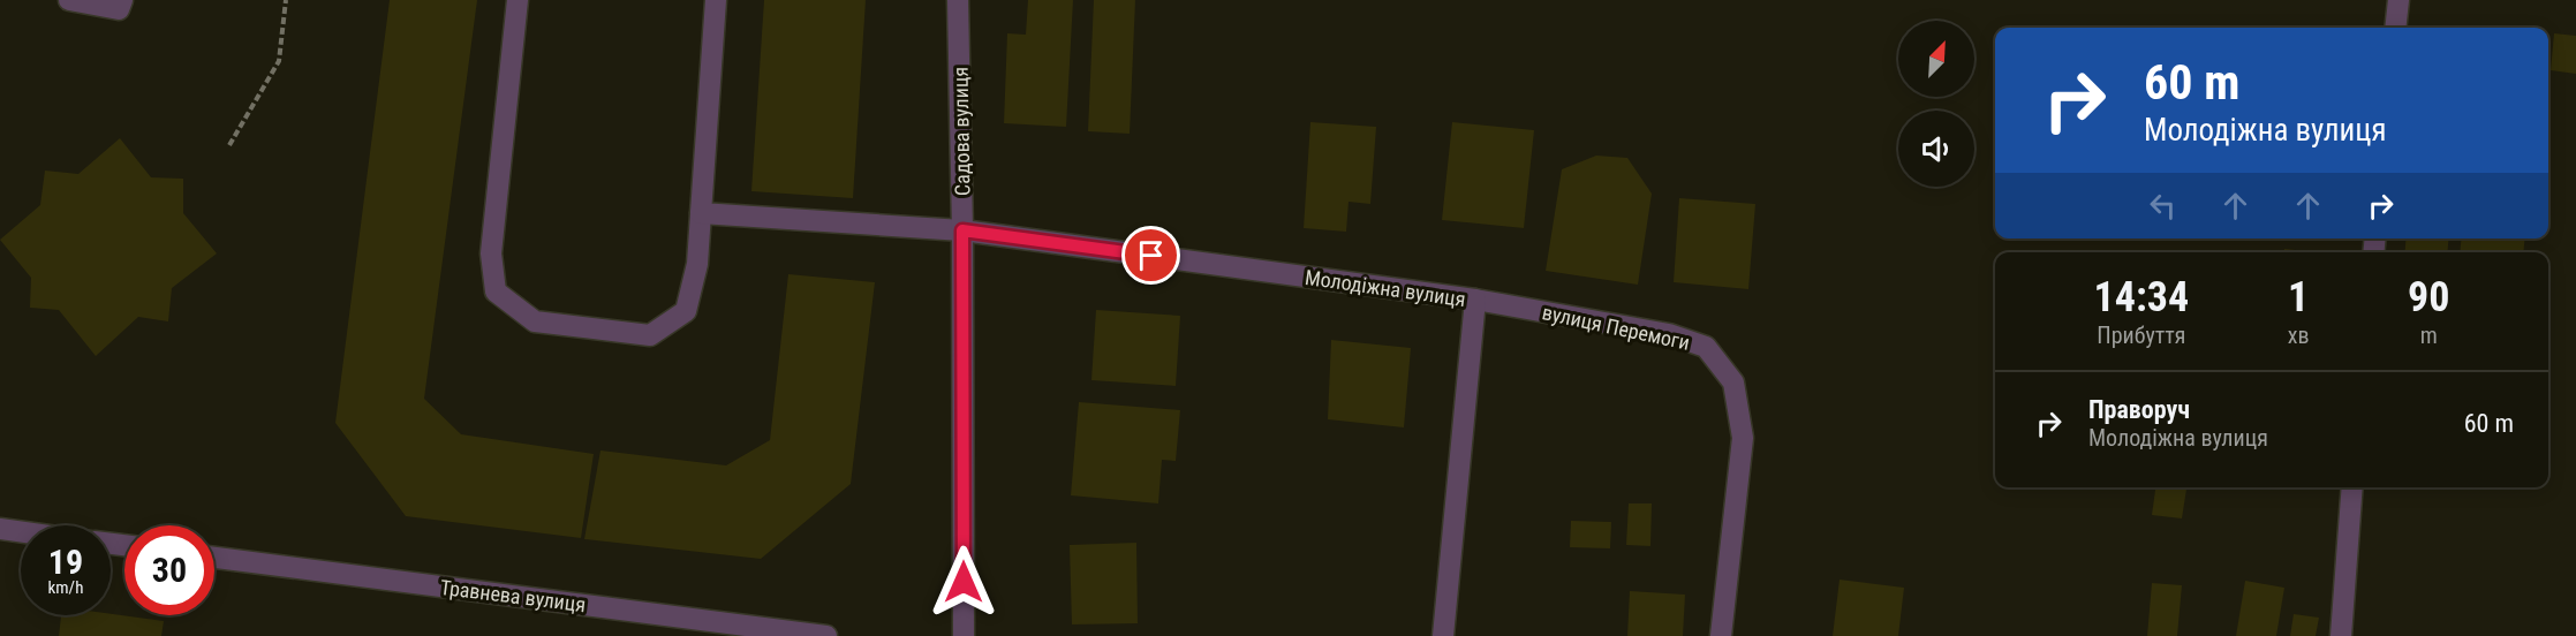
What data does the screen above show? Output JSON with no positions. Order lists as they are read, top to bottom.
{
  "streets": {
    "street": [
      "Садова вулиця",
      "Молодіжна вулиця",
      "вулиця Перемоги",
      "Травнева вулиця"
    ]
  },
  "crossings": [
    ["Садова вулиця", "Молодіжна вулиця"],
    ["Молодіжна вулиця", "вулиця Перемоги"]
  ],
  "north": "top right",
  "page": {
    "turn": ["60 m", "Молодіжна вулиця"],
    "eta": [
      "14:34",
      "Прибуття",
      "1",
      "хв",
      "90",
      "m"
    ],
    "list": [
      {
        "name": "Праворуч",
        "note": "Молодіжна вулиця",
        "value": "60 m"
      }
    ],
    "speed": "19 km/h",
    "limit": "30"
  }
}
